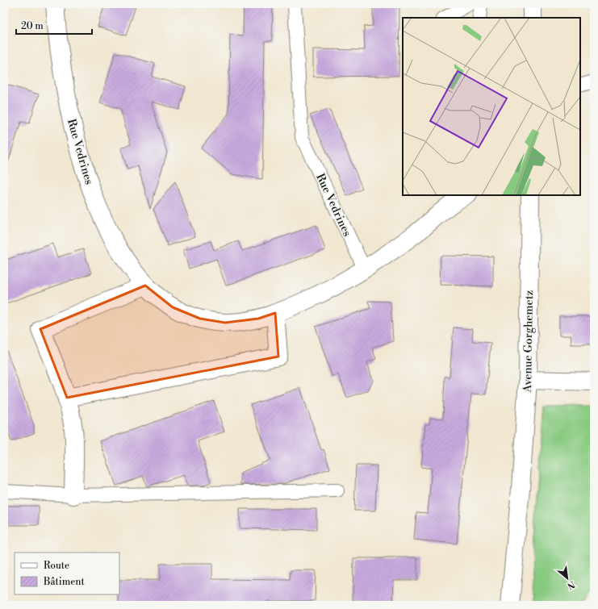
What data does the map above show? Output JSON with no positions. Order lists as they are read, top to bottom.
{
  "streets": {
    "street": ["Rue Vedrines", "Avenue Gorghemetz"]
  },
  "legend": ["Route", "Bâtiment"],
  "scale_bar": "20 m",
  "north": "bottom right"
}
